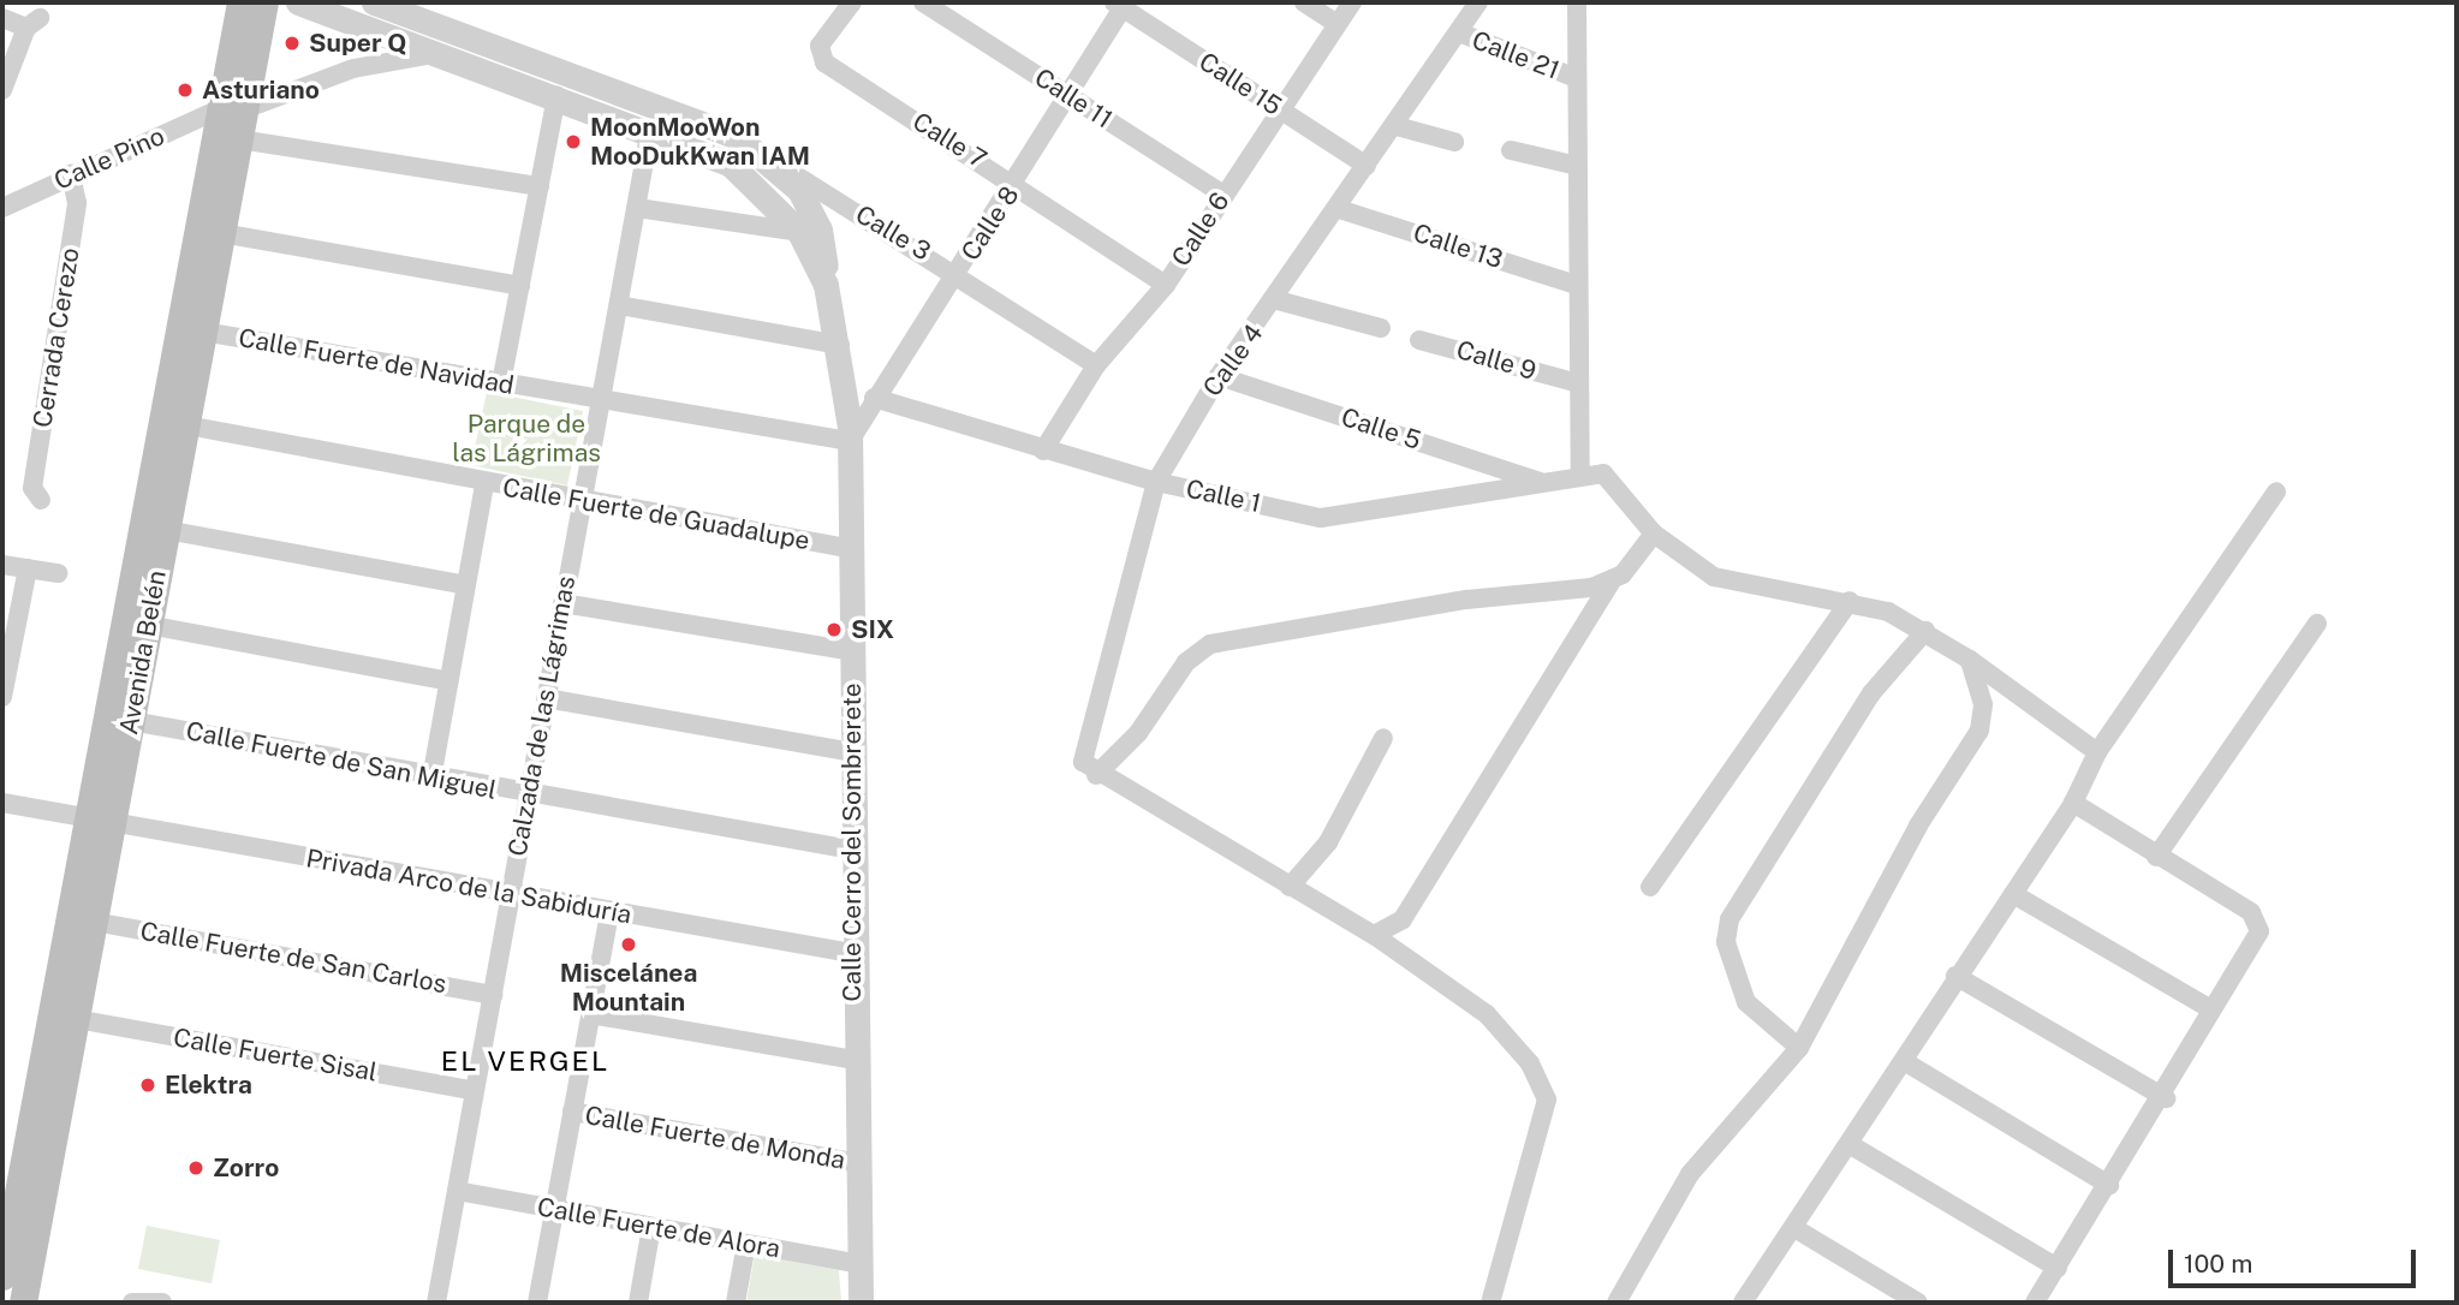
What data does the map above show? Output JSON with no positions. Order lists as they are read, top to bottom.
{
  "streets": {
    "main road": ["Avenida Belén"],
    "street": [
      "Calle 21",
      "Calle 15",
      "Calle 11",
      "Calle 7",
      "Calle Pino",
      "Calle 8",
      "Calle 6",
      "Calle 3",
      "Calle 13",
      "Cerrada Cerezo",
      "Calle 4",
      "Calle 9",
      "Calle Fuerte de Navidad",
      "Calle 5",
      "Calle 1",
      "Calle Fuerte de Guadalupe",
      "Calzada de las Lágrimas",
      "Calle Fuerte de San Miguel",
      "Calle Cerro del Sombrerete",
      "Privada Arco de la Sabiduría",
      "Calle Fuerte de San Carlos",
      "Calle Fuerte Sisal",
      "Calle Fuerte de Monda",
      "Calle Fuerte de Alora"
    ]
  },
  "crossings": [
    ["Calle 21", "Calle 4"],
    ["Calle 15", "Calle 8"],
    ["Calle 15", "Calle 6"],
    ["Calle 15", "Calle 4"],
    ["Calle 11", "Calle 8"],
    ["Calle 11", "Calle 6"],
    ["Calle 7", "Calle 8"],
    ["Calle 7", "Calle 6"],
    ["Calle Pino", "Cerrada Cerezo"],
    ["Calle Pino", "Avenida Belén"],
    ["Calle Pino", "Calle Cerro del Sombrerete"],
    ["Calle 8", "Calle 3"],
    ["Calle 8", "Calle Fuerte de Navidad"],
    ["Calle 8", "Calle 1"],
    ["Calle 8", "Calle Cerro del Sombrerete"],
    ["Calle 6", "Calle 3"],
    ["Calle 6", "Calle 1"],
    ["Calle 3", "Calle Cerro del Sombrerete"],
    ["Calle 13", "Calle 4"],
    ["Calle 4", "Calle 5"],
    ["Calle 4", "Calle 1"],
    ["Calle Fuerte de Navidad", "Avenida Belén"],
    ["Calle Fuerte de Navidad", "Calzada de las Lágrimas"],
    ["Calle Fuerte de Navidad", "Calle Cerro del Sombrerete"],
    ["Calle 5", "Calle 1"],
    ["Calle Fuerte de Guadalupe", "Avenida Belén"],
    ["Calle Fuerte de Guadalupe", "Calzada de las Lágrimas"],
    ["Calle Fuerte de Guadalupe", "Calle Cerro del Sombrerete"],
    ["Avenida Belén", "Calle Fuerte de San Miguel"],
    ["Avenida Belén", "Privada Arco de la Sabiduría"],
    ["Avenida Belén", "Calle Fuerte de San Carlos"],
    ["Avenida Belén", "Calle Fuerte Sisal"],
    ["Calzada de las Lágrimas", "Calle Fuerte de San Miguel"],
    ["Calzada de las Lágrimas", "Calle Cerro del Sombrerete"],
    ["Calzada de las Lágrimas", "Privada Arco de la Sabiduría"],
    ["Calzada de las Lágrimas", "Calle Fuerte de San Carlos"],
    ["Calzada de las Lágrimas", "Calle Fuerte Sisal"],
    ["Calzada de las Lágrimas", "Calle Fuerte de Alora"],
    ["Calle Fuerte de San Miguel", "Calle Cerro del Sombrerete"],
    ["Calle Cerro del Sombrerete", "Privada Arco de la Sabiduría"],
    ["Calle Cerro del Sombrerete", "Calle Fuerte de Monda"],
    ["Calle Cerro del Sombrerete", "Calle Fuerte de Alora"]
  ],
  "districts": ["EL VERGEL"],
  "parks": ["Parque de las Lágrimas"],
  "places": [
    "Super Q",
    "Asturiano",
    "MoonMooWon MooDukKwan IAM",
    "SIX",
    "Miscelánea Mountain",
    "Elektra",
    "Zorro"
  ],
  "scale_bar": "100 m"
}
